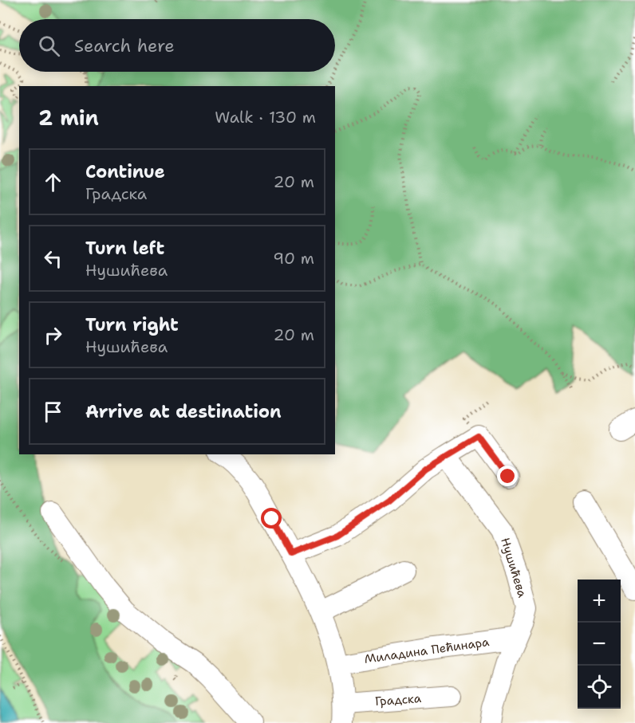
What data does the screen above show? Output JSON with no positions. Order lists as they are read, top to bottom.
{
  "streets": {
    "street": ["Нушићева", "Миладина Пећинара", "Градска"]
  },
  "crossings": [
    ["Нушићева", "Миладина Пећинара"],
    ["Миладина Пећинара", "Градска"]
  ],
  "page": {
    "search": "Search here",
    "heading": ["2 min", "Walk · 130 m"],
    "list": [
      ["Continue", "Градска", "20 m"],
      ["Turn left", "Нушићева", "90 m"],
      ["Turn right", "Нушићева", "20 m"],
      "Arrive at destination"
    ],
    "map_buttons": ["+", "−"]
  }
}
